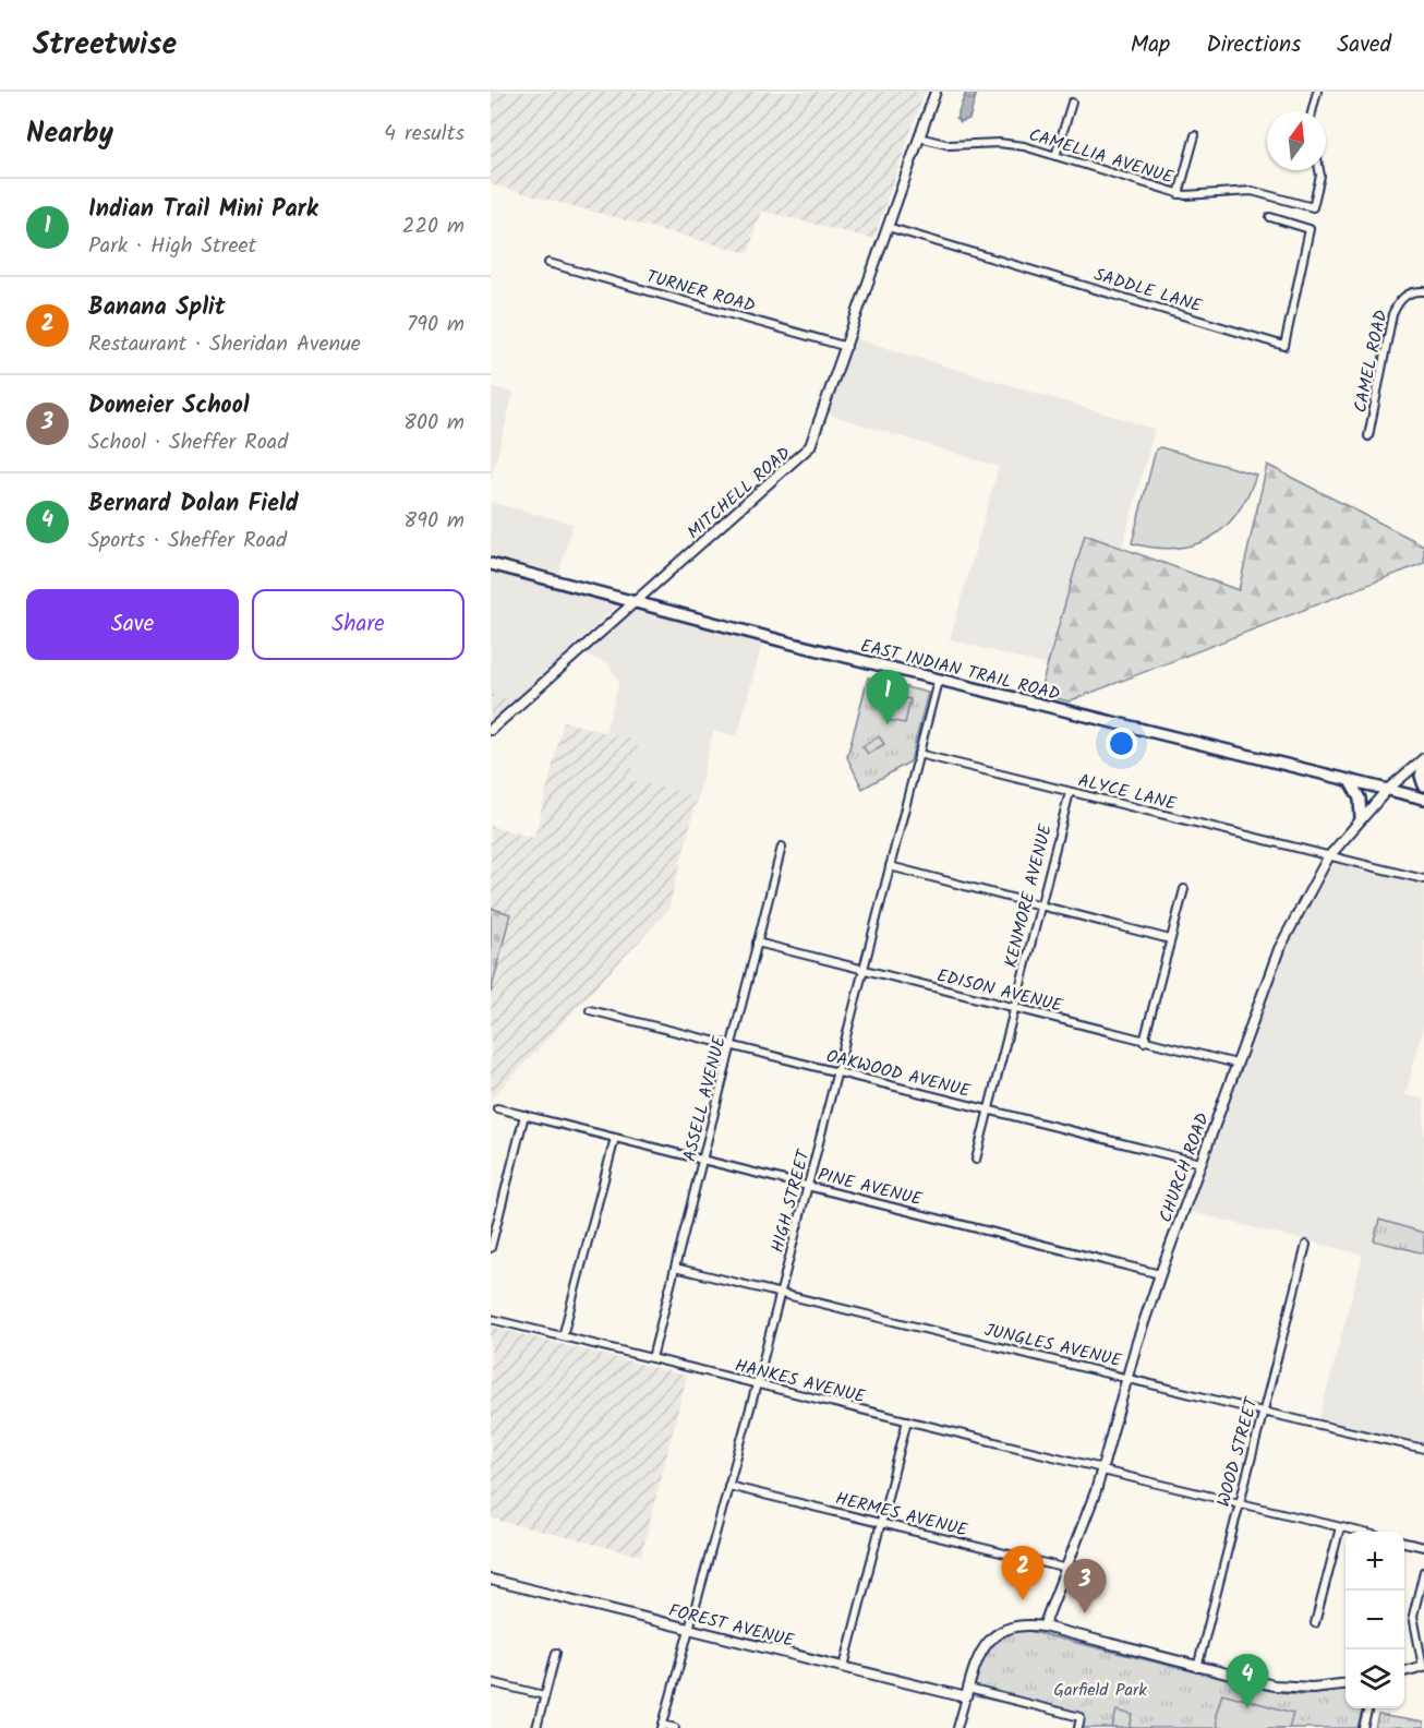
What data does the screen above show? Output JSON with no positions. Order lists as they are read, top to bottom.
{
  "streets": {
    "main road": ["EAST INDIAN TRAIL ROAD"],
    "street": [
      "CAMELLIA AVENUE",
      "SADDLE LANE",
      "TURNER ROAD",
      "CAMEL ROAD",
      "MITCHELL ROAD",
      "ALYCE LANE",
      "KENMORE AVENUE",
      "EDISON AVENUE",
      "OAKWOOD AVENUE",
      "ASSELL AVENUE",
      "CHURCH ROAD",
      "PINE AVENUE",
      "HIGH STREET",
      "JUNGLES AVENUE",
      "HANKES AVENUE",
      "WOOD STREET",
      "HERMES AVENUE",
      "FOREST AVENUE"
    ]
  },
  "crossings": [
    ["CAMELLIA AVENUE", "MITCHELL ROAD"],
    ["SADDLE LANE", "MITCHELL ROAD"],
    ["TURNER ROAD", "MITCHELL ROAD"],
    ["MITCHELL ROAD", "EAST INDIAN TRAIL ROAD"],
    ["EAST INDIAN TRAIL ROAD", "CHURCH ROAD"],
    ["EAST INDIAN TRAIL ROAD", "HIGH STREET"],
    ["ALYCE LANE", "KENMORE AVENUE"],
    ["ALYCE LANE", "CHURCH ROAD"],
    ["ALYCE LANE", "HIGH STREET"],
    ["KENMORE AVENUE", "EDISON AVENUE"],
    ["KENMORE AVENUE", "OAKWOOD AVENUE"],
    ["EDISON AVENUE", "ASSELL AVENUE"],
    ["EDISON AVENUE", "CHURCH ROAD"],
    ["EDISON AVENUE", "HIGH STREET"],
    ["OAKWOOD AVENUE", "ASSELL AVENUE"],
    ["OAKWOOD AVENUE", "CHURCH ROAD"],
    ["OAKWOOD AVENUE", "HIGH STREET"],
    ["ASSELL AVENUE", "PINE AVENUE"],
    ["ASSELL AVENUE", "JUNGLES AVENUE"],
    ["ASSELL AVENUE", "HANKES AVENUE"],
    ["CHURCH ROAD", "PINE AVENUE"],
    ["CHURCH ROAD", "JUNGLES AVENUE"],
    ["CHURCH ROAD", "HANKES AVENUE"],
    ["CHURCH ROAD", "HERMES AVENUE"],
    ["PINE AVENUE", "HIGH STREET"],
    ["HIGH STREET", "JUNGLES AVENUE"],
    ["HIGH STREET", "HANKES AVENUE"],
    ["HIGH STREET", "HERMES AVENUE"],
    ["HIGH STREET", "FOREST AVENUE"],
    ["JUNGLES AVENUE", "WOOD STREET"],
    ["HANKES AVENUE", "WOOD STREET"]
  ],
  "parks": ["Garfield Park"],
  "north": "top",
  "page": {
    "header": "Streetwise",
    "nav": ["Map", "Directions", "Saved"],
    "heading": ["Nearby", "4 results"],
    "list": [
      {
        "mark": "1",
        "name": "Indian Trail Mini Park",
        "note": "Park · High Street",
        "value": "220 m"
      },
      {
        "mark": "2",
        "name": "Banana Split",
        "note": "Restaurant · Sheridan Avenue",
        "value": "790 m"
      },
      {
        "mark": "3",
        "name": "Domeier School",
        "note": "School · Sheffer Road",
        "value": "800 m"
      },
      {
        "mark": "4",
        "name": "Bernard Dolan Field",
        "note": "Sports · Sheffer Road",
        "value": "890 m"
      }
    ],
    "buttons": ["Save", "Share"],
    "pins": [
      "1",
      "2",
      "3",
      "4"
    ],
    "map_buttons": ["+", "−"]
  }
}
